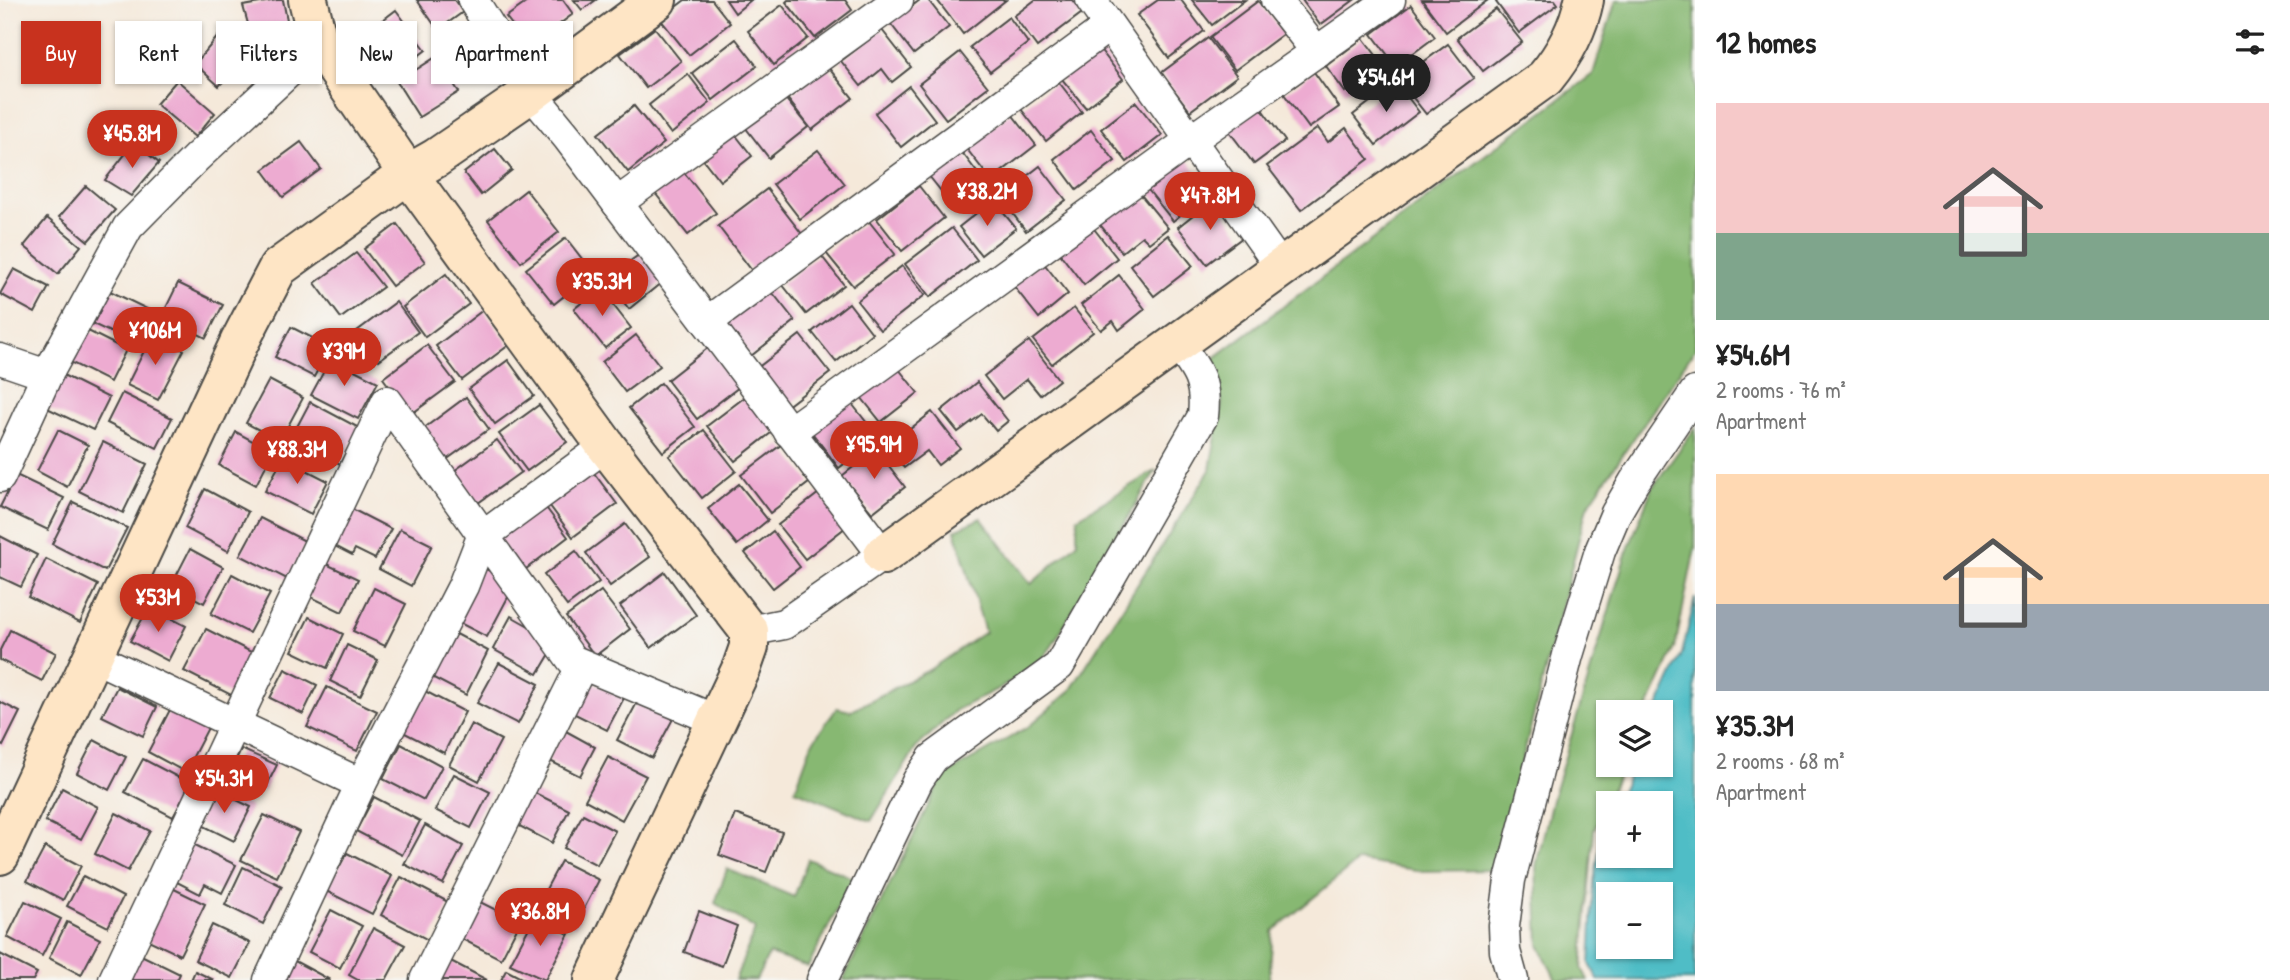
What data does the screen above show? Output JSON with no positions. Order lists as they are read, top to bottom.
{
  "page": {
    "heading": "12 homes",
    "chip": [
      "Buy",
      "Rent",
      "Filters",
      "New",
      "Apartment"
    ],
    "price": [
      "¥54.6M",
      "¥45.8M",
      "¥38.2M",
      "¥47.8M",
      "¥35.3M",
      "¥106M",
      "¥39M",
      "¥95.9M",
      "¥88.3M",
      "¥53M",
      "¥54.3M",
      "¥36.8M"
    ],
    "list": [
      {
        "name": "¥54.6M",
        "note": "2 rooms · 76 m² · Apartment"
      },
      {
        "name": "¥35.3M",
        "note": "2 rooms · 68 m² · Apartment"
      }
    ],
    "map_buttons": ["+", "−"]
  }
}
